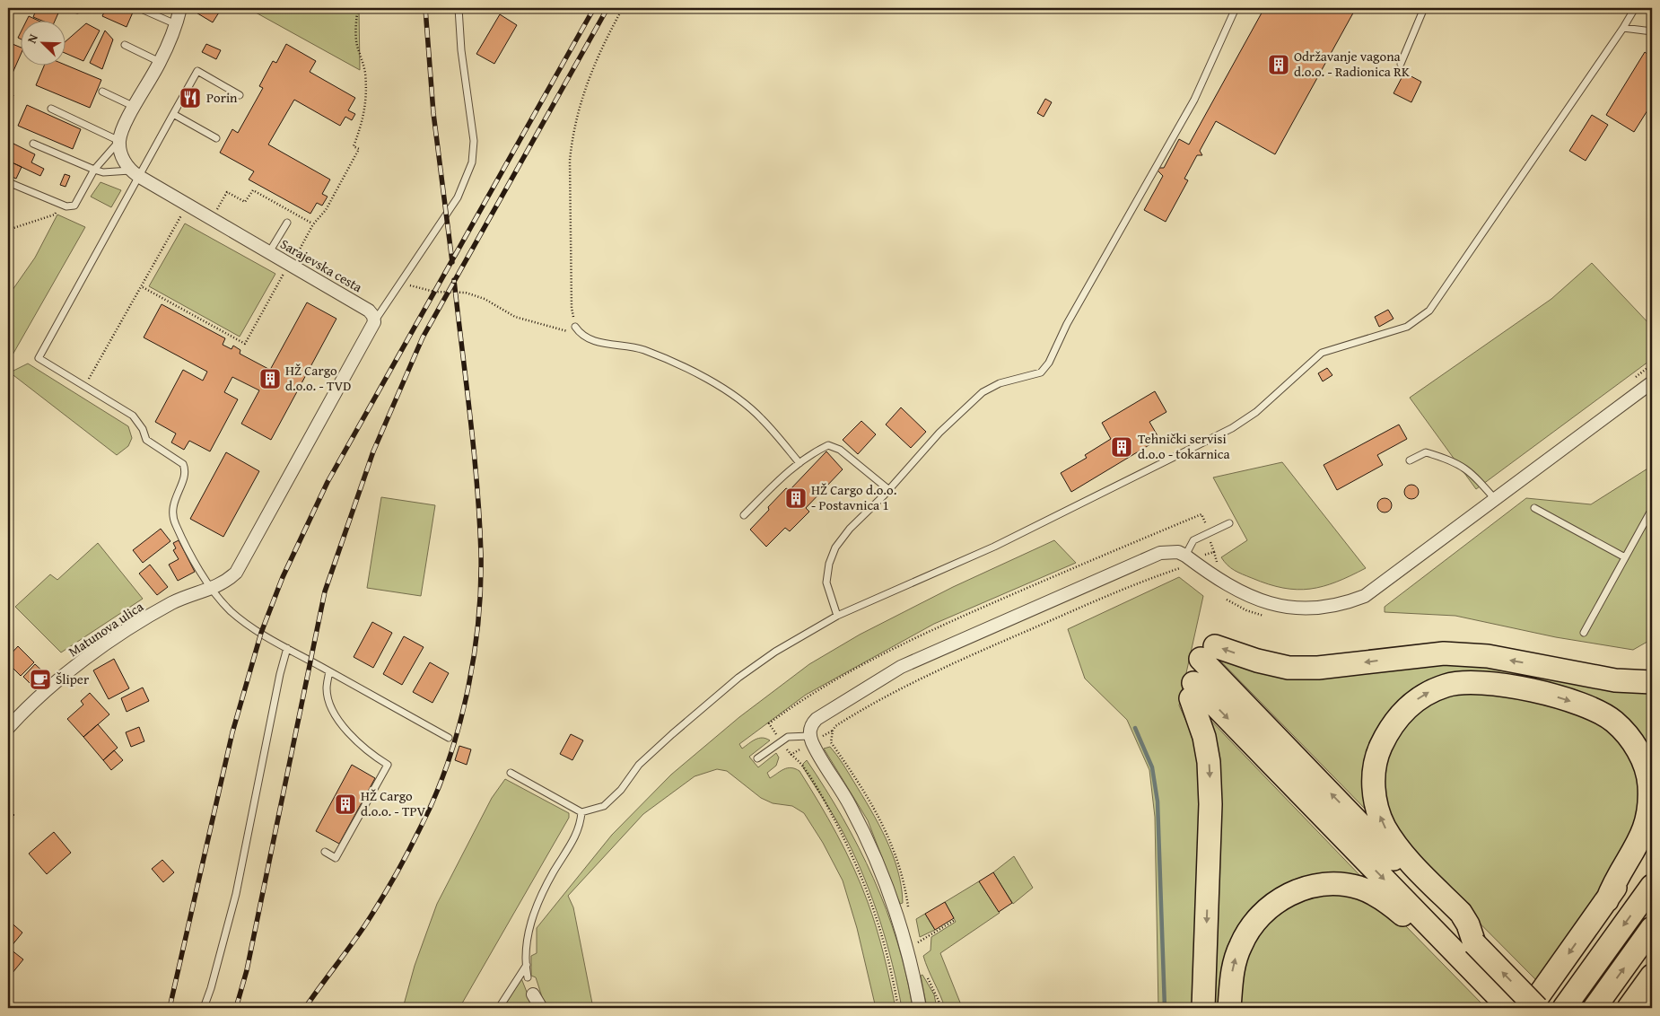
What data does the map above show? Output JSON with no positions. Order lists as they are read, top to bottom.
{
  "streets": {
    "street": ["Sarajevska cesta", "Matunova ulica"]
  },
  "places": {
    "building": [
      "Održavanje vagona d.o.o. - Radionica RK",
      "HŽ Cargo d.o.o. - TVD",
      "Tehnički servisi d.o.o - tokarnica",
      "HŽ Cargo d.o.o. - Postavnica 1",
      "HŽ Cargo d.o.o. - TPV"
    ],
    "restaurant": ["Porin"],
    "cafe": ["Šliper"]
  },
  "north": "top left"
}
